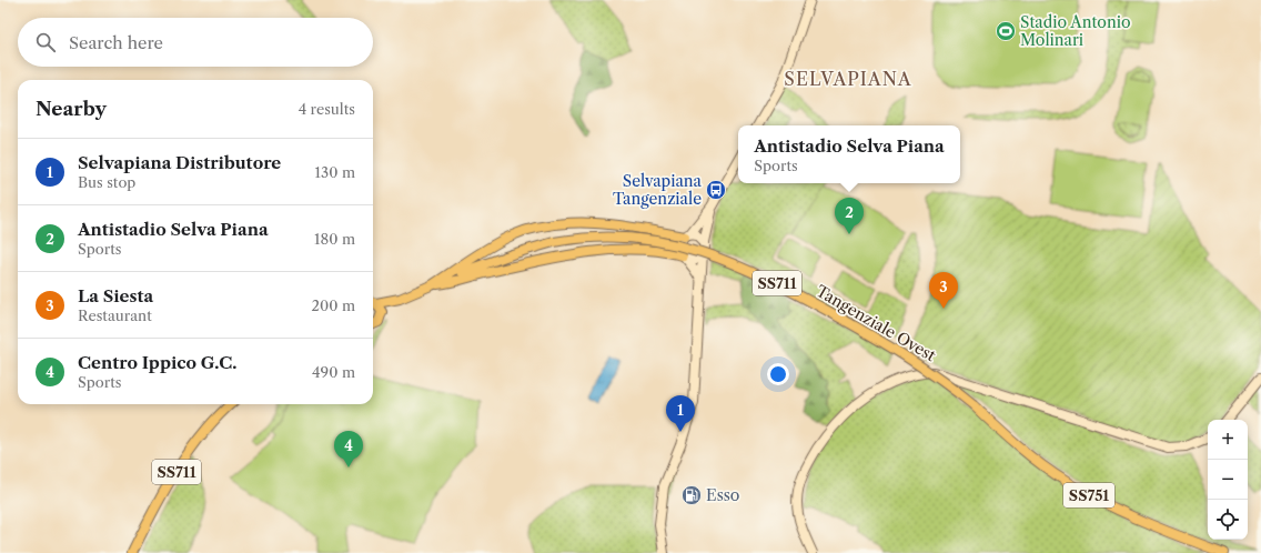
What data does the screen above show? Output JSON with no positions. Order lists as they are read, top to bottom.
{
  "streets": {
    "main road": ["SS711", "Tangenziale Ovest", "SS751"]
  },
  "districts": ["SELVAPIANA"],
  "places": {
    "sports": ["Stadio Antonio Molinari"],
    "bus stop": ["Selvapiana Tangenziale"],
    "fuel station": ["Esso"]
  },
  "page": {
    "search": "Search here",
    "heading": ["Nearby", "4 results"],
    "popup": ["Antistadio Selva Piana", "Sports"],
    "list": [
      {
        "mark": "1",
        "name": "Selvapiana Distributore",
        "note": "Bus stop",
        "value": "130 m"
      },
      {
        "mark": "2",
        "name": "Antistadio Selva Piana",
        "note": "Sports",
        "value": "180 m"
      },
      {
        "mark": "3",
        "name": "La Siesta",
        "note": "Restaurant",
        "value": "200 m"
      },
      {
        "mark": "4",
        "name": "Centro Ippico G.C.",
        "note": "Sports",
        "value": "490 m"
      }
    ],
    "pins": [
      "2",
      "3",
      "1",
      "4"
    ],
    "map_buttons": ["+", "−"]
  }
}
